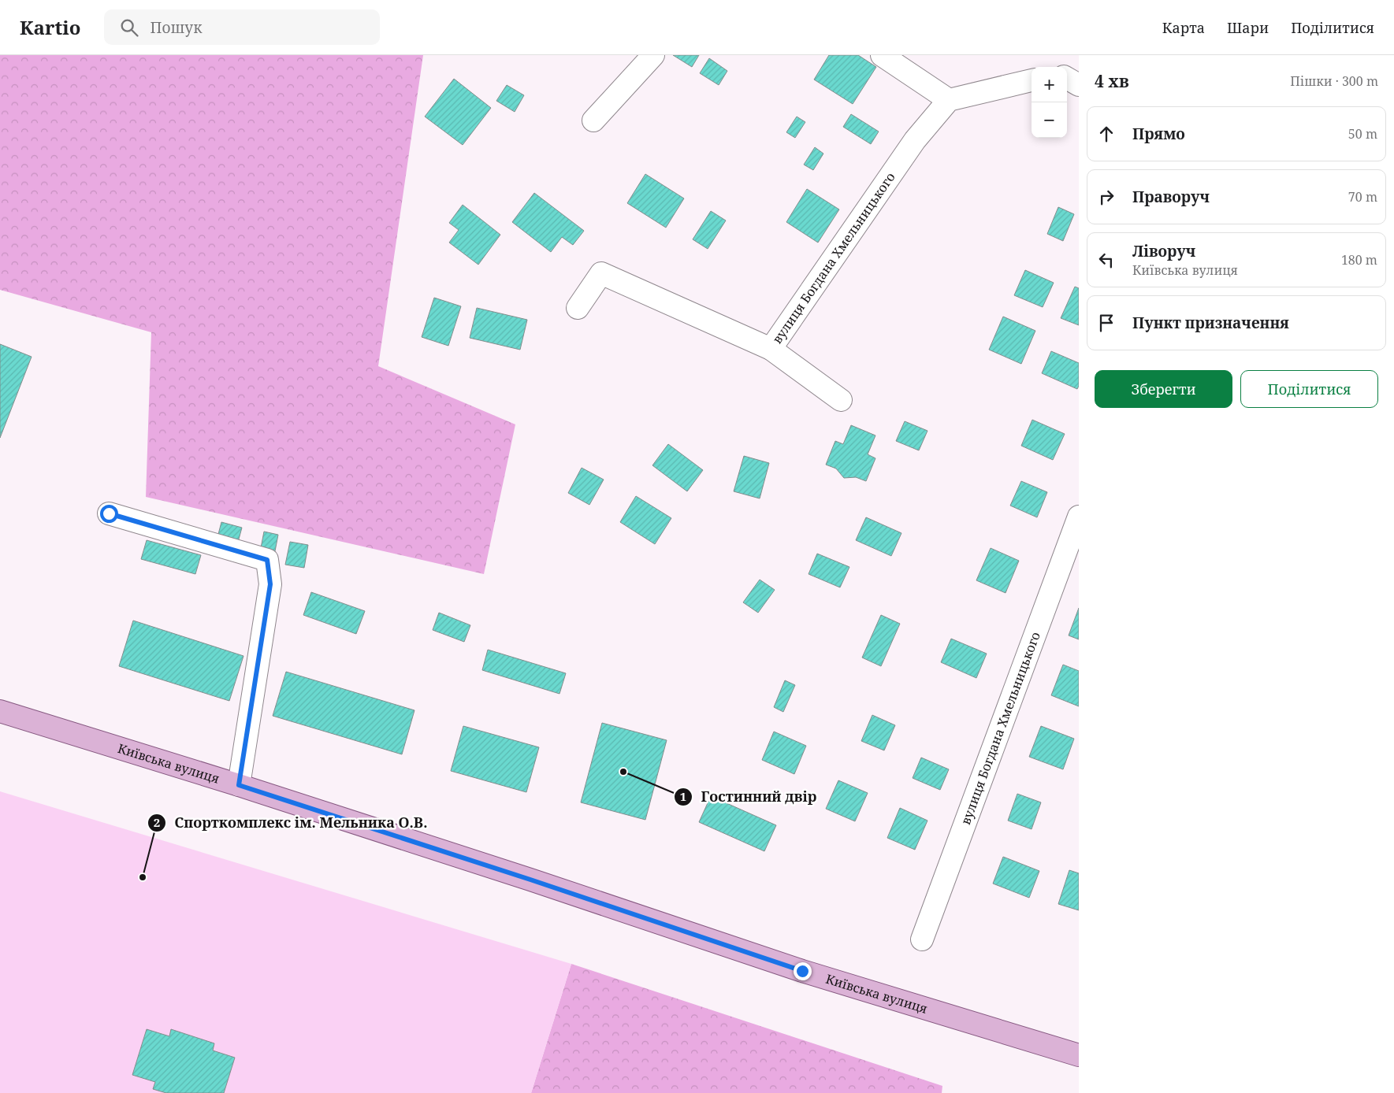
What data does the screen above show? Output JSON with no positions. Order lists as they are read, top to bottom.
{
  "streets": {
    "main road": ["Київська вулиця"],
    "street": ["вулиця Богдана Хмельницького"]
  },
  "places": ["Гостинний двір", "Спорткомплекс ім. Мельника О.В."],
  "page": {
    "header": "Kartio",
    "search": "Пошук",
    "nav": ["Карта", "Шари", "Поділитися"],
    "heading": ["4 хв", "Пішки · 300 m"],
    "map_buttons": ["+", "−"],
    "list": [
      ["Прямо", "50 m"],
      ["Праворуч", "70 m"],
      ["Ліворуч", "Київська вулиця", "180 m"],
      "Пункт призначення"
    ],
    "buttons": ["Зберегти", "Поділитися"]
  }
}
